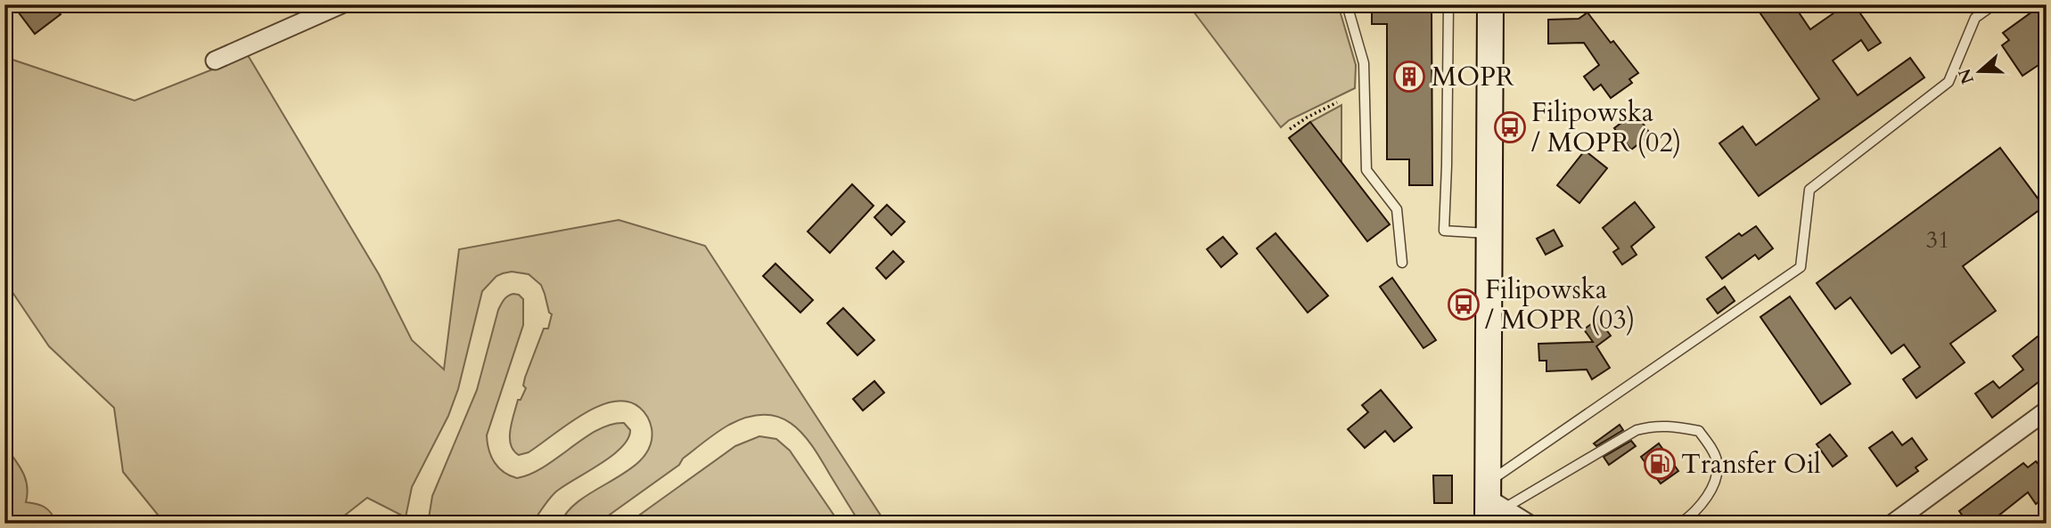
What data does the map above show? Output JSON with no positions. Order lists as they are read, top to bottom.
{
  "places": {
    "building": ["MOPR"],
    "bus stop": ["Filipowska / MOPR (02)", "Filipowska / MOPR (03)"],
    "fuel station": ["Transfer Oil"]
  },
  "house_numbers": ["31"],
  "north": "left"
}
